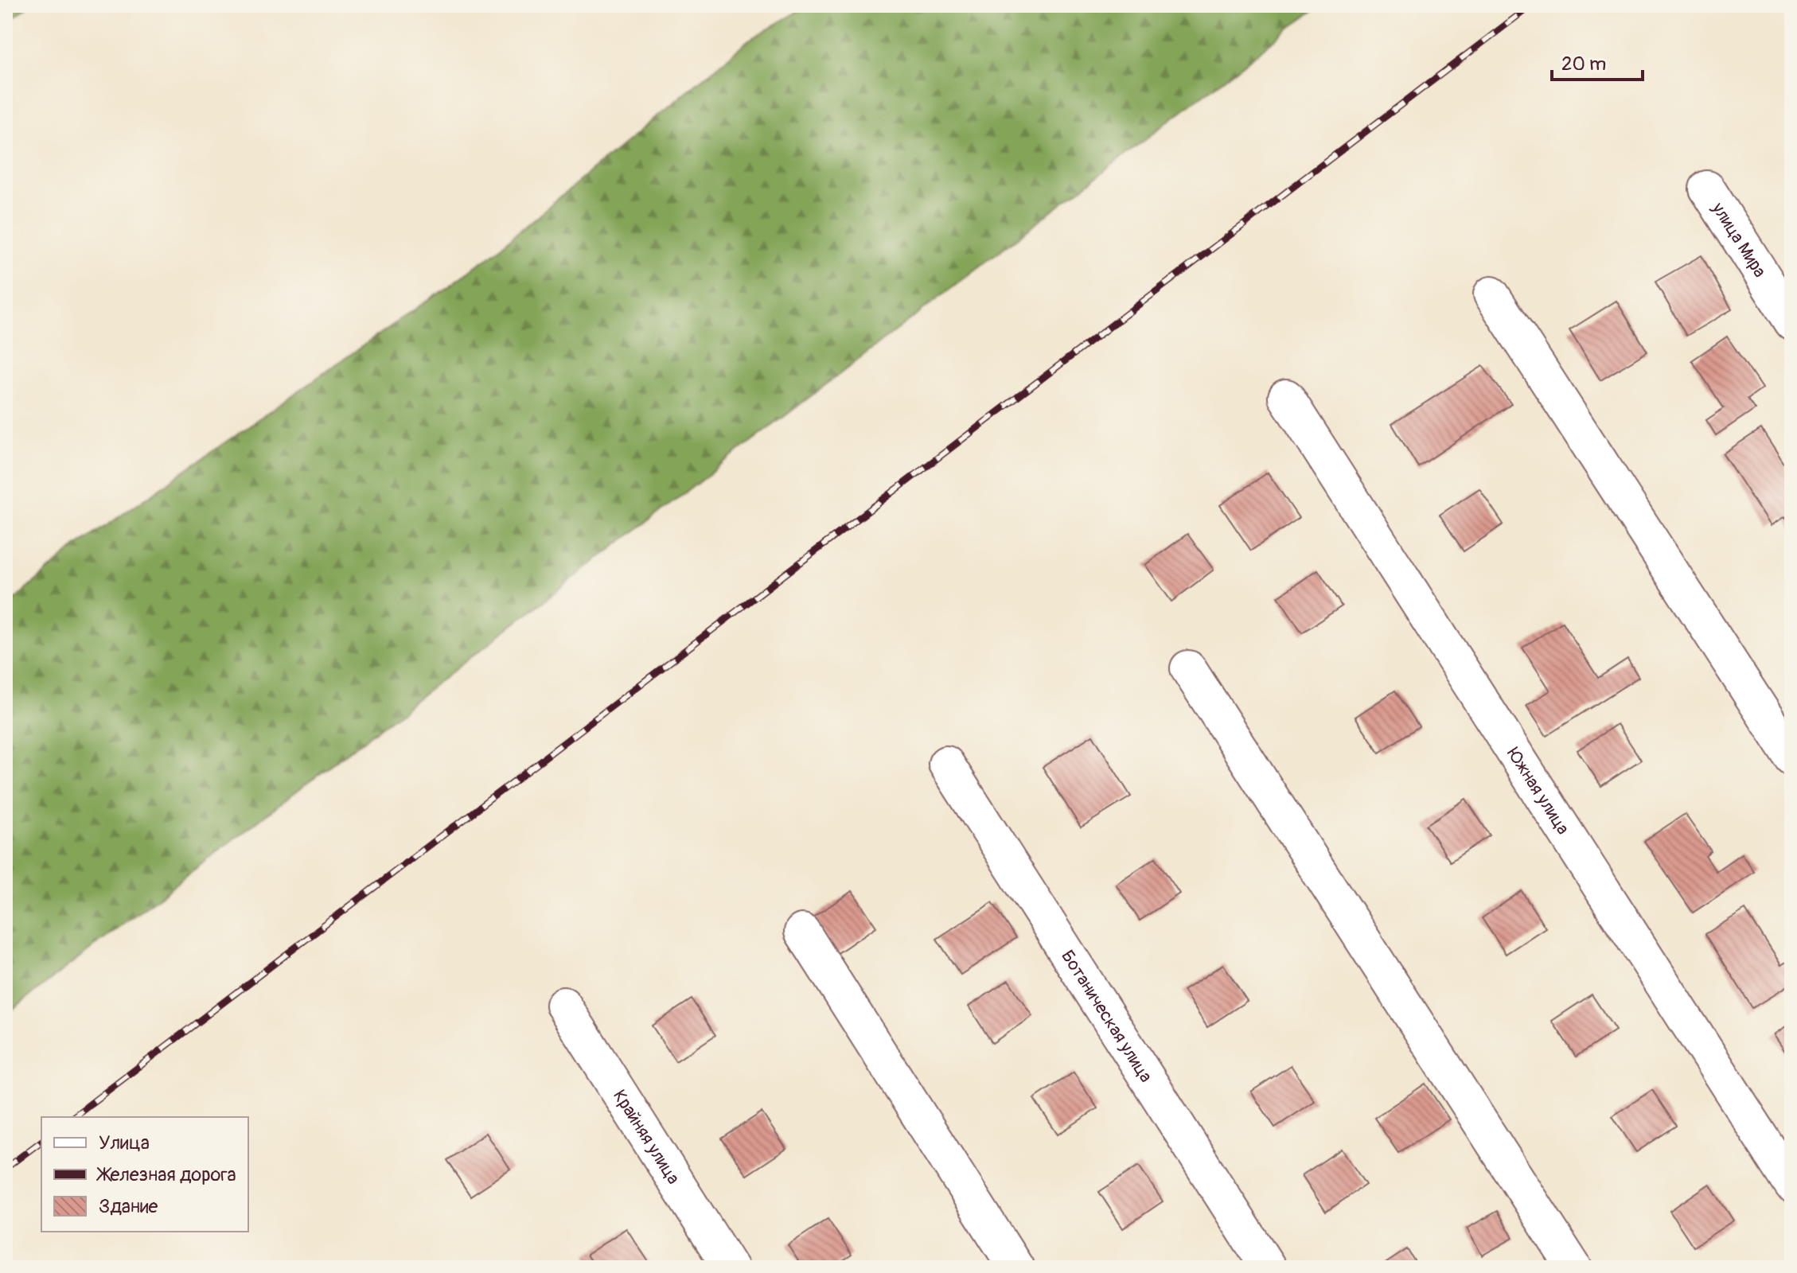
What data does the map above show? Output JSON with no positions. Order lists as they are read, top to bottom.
{
  "streets": {
    "street": [
      "улица Мира",
      "Южная улица",
      "Ботаническая улица",
      "Крайняя улица"
    ]
  },
  "legend": ["Улица", "Железная дорога", "Здание"],
  "scale_bar": "20 m"
}
